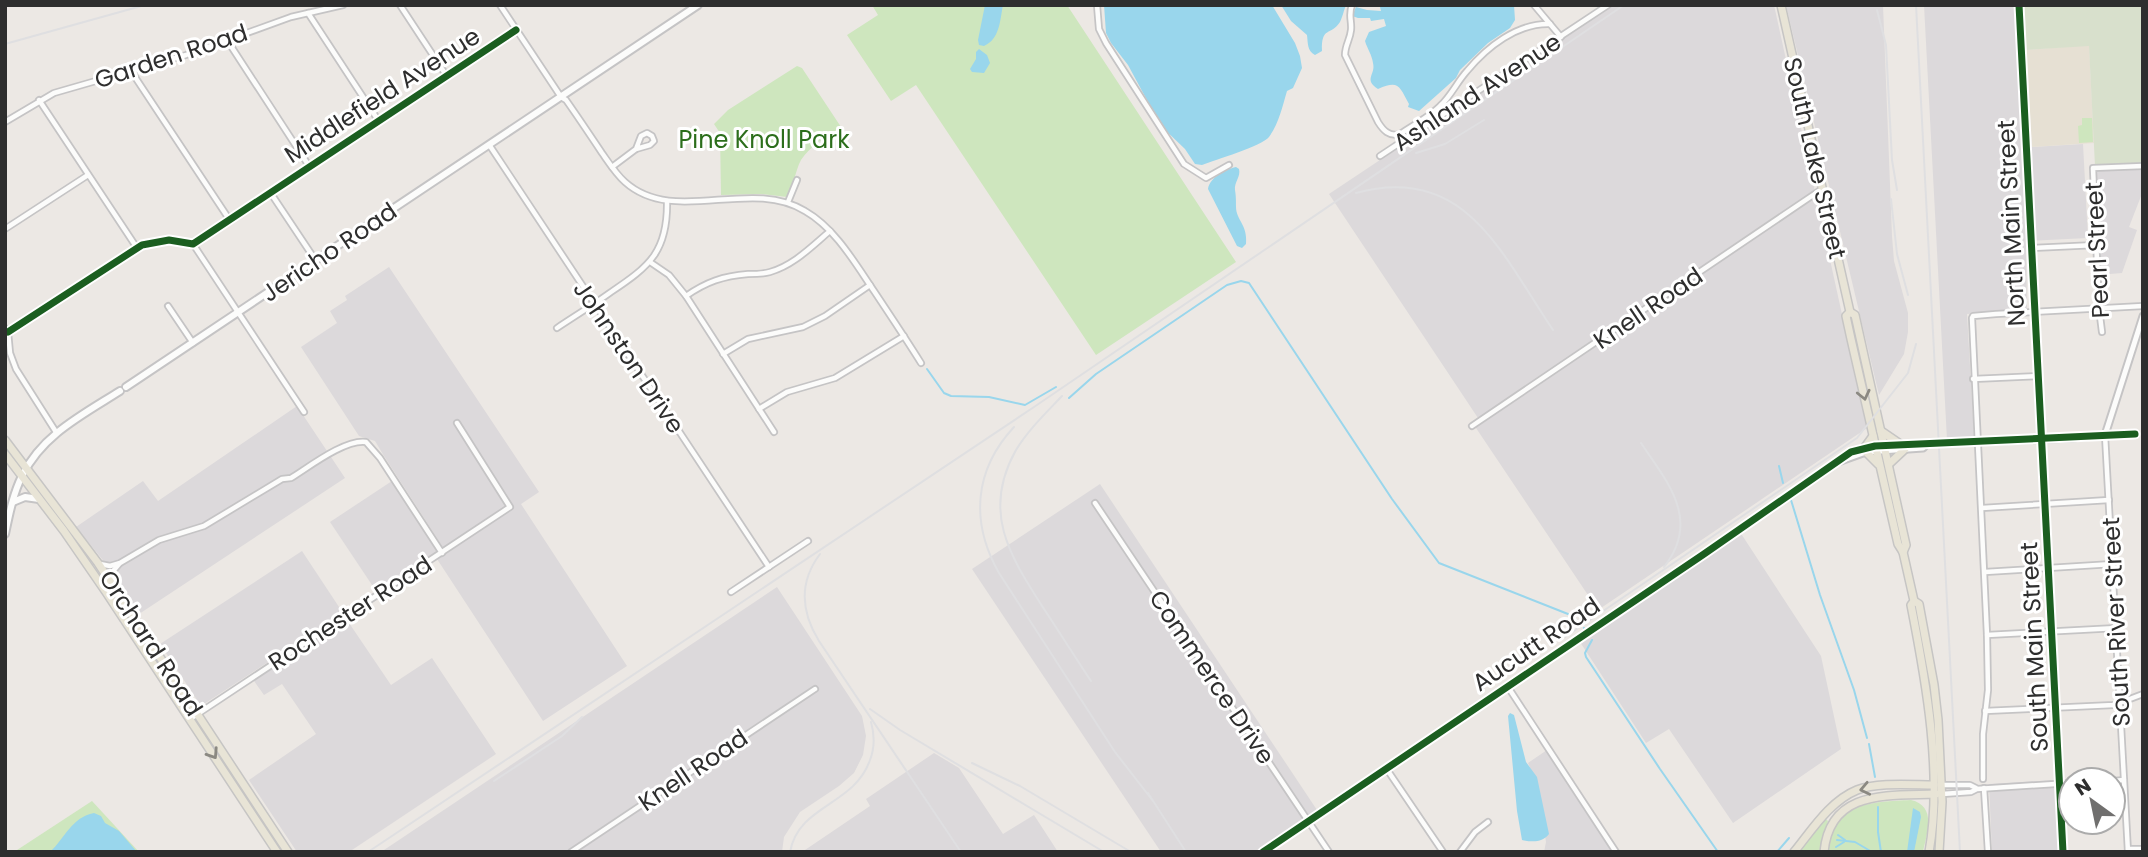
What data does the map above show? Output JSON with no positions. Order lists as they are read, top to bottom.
{
  "streets": {
    "main road": ["South Lake Street", "Jericho Road", "Orchard Road"],
    "street": [
      "Garden Road",
      "Ashland Avenue",
      "Middlefield Avenue",
      "North Main Street",
      "Pearl Street",
      "Knell Road",
      "Johnston Drive",
      "Rochester Road",
      "South River Street",
      "Aucutt Road",
      "South Main Street",
      "Commerce Drive"
    ]
  },
  "crossings": [
    ["South Lake Street", "Knell Road"],
    ["South Lake Street", "Aucutt Road"],
    ["North Main Street", "Aucutt Road"],
    ["North Main Street", "South Main Street"],
    ["Jericho Road", "Johnston Drive"],
    ["Jericho Road", "Orchard Road"],
    ["Rochester Road", "Orchard Road"],
    ["South River Street", "Aucutt Road"],
    ["Aucutt Road", "South Main Street"],
    ["Aucutt Road", "Commerce Drive"]
  ],
  "parks": ["Pine Knoll Park"],
  "north": "top left"
}
